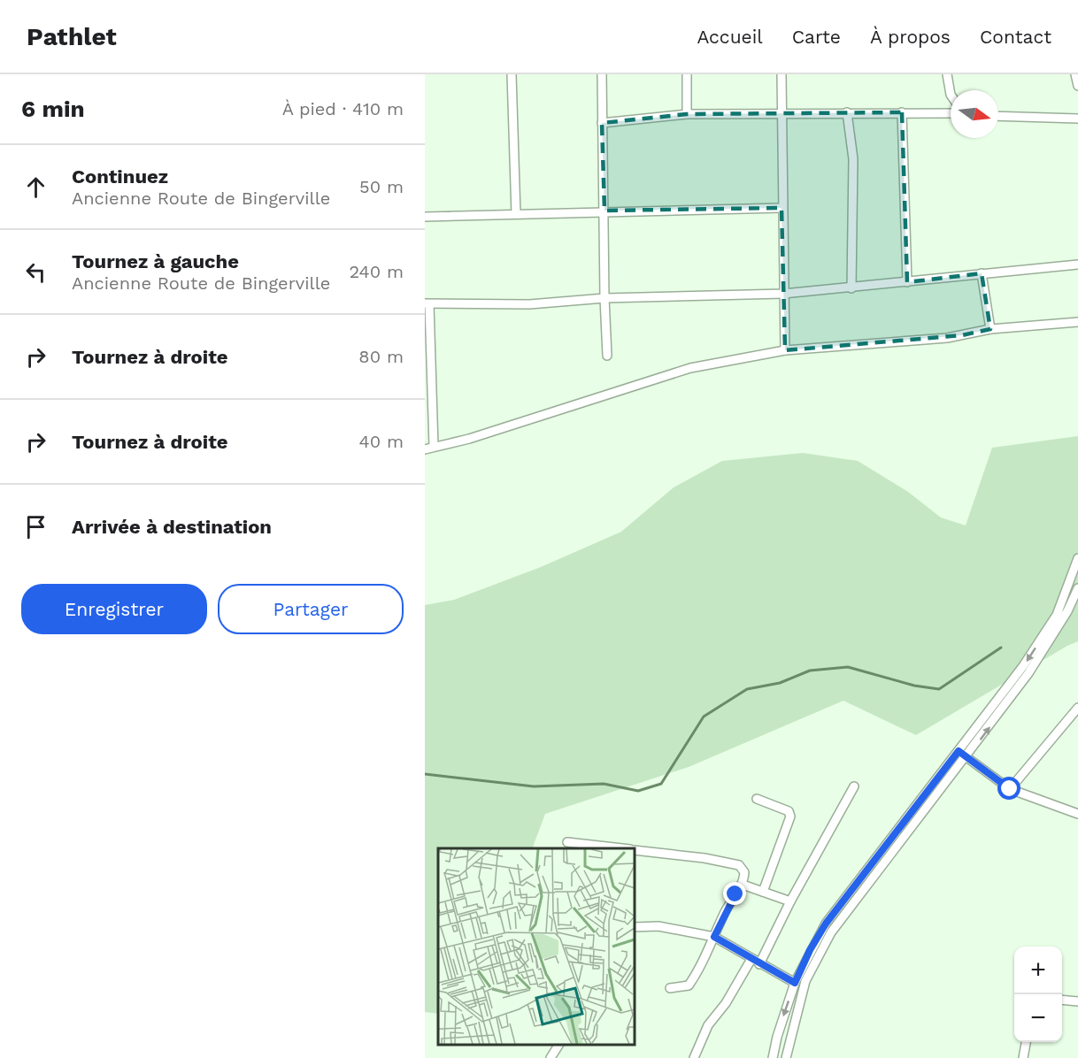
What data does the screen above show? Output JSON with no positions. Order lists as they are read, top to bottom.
{
  "north": "right",
  "page": {
    "header": "Pathlet",
    "nav": [
      "Accueil",
      "Carte",
      "À propos",
      "Contact"
    ],
    "heading": ["6 min", "À pied · 410 m"],
    "list": [
      ["Continuez", "Ancienne Route de Bingerville", "50 m"],
      ["Tournez à gauche", "Ancienne Route de Bingerville", "240 m"],
      ["Tournez à droite", "80 m"],
      ["Tournez à droite", "40 m"],
      "Arrivée à destination"
    ],
    "buttons": ["Enregistrer", "Partager"],
    "map_buttons": ["+", "−"]
  }
}
